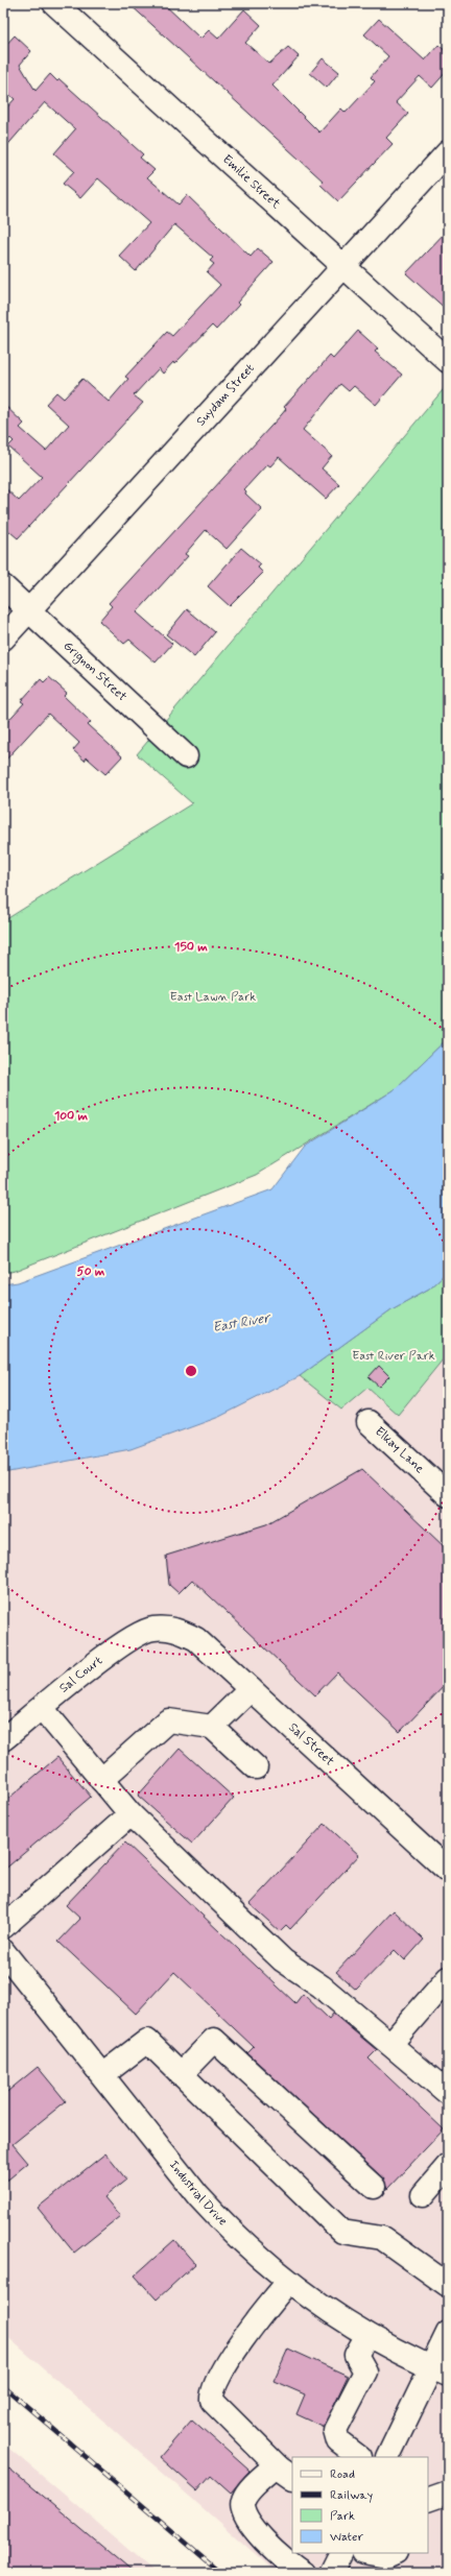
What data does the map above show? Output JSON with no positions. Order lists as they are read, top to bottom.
{
  "streets": {
    "street": [
      "Emilie Street",
      "Suydam Street",
      "Grignon Street",
      "Elkay Lane",
      "Sal Court",
      "Sal Street",
      "Industrial Drive"
    ]
  },
  "crossings": [
    ["Emilie Street", "Suydam Street"],
    ["Suydam Street", "Grignon Street"],
    ["Sal Court", "Sal Street"]
  ],
  "water": ["East River"],
  "parks": ["East Lawn Park", "East River Park"],
  "legend": [
    "Road",
    "Railway",
    "Park",
    "Water"
  ],
  "rings": ["150 m", "100 m", "50 m"]
}
